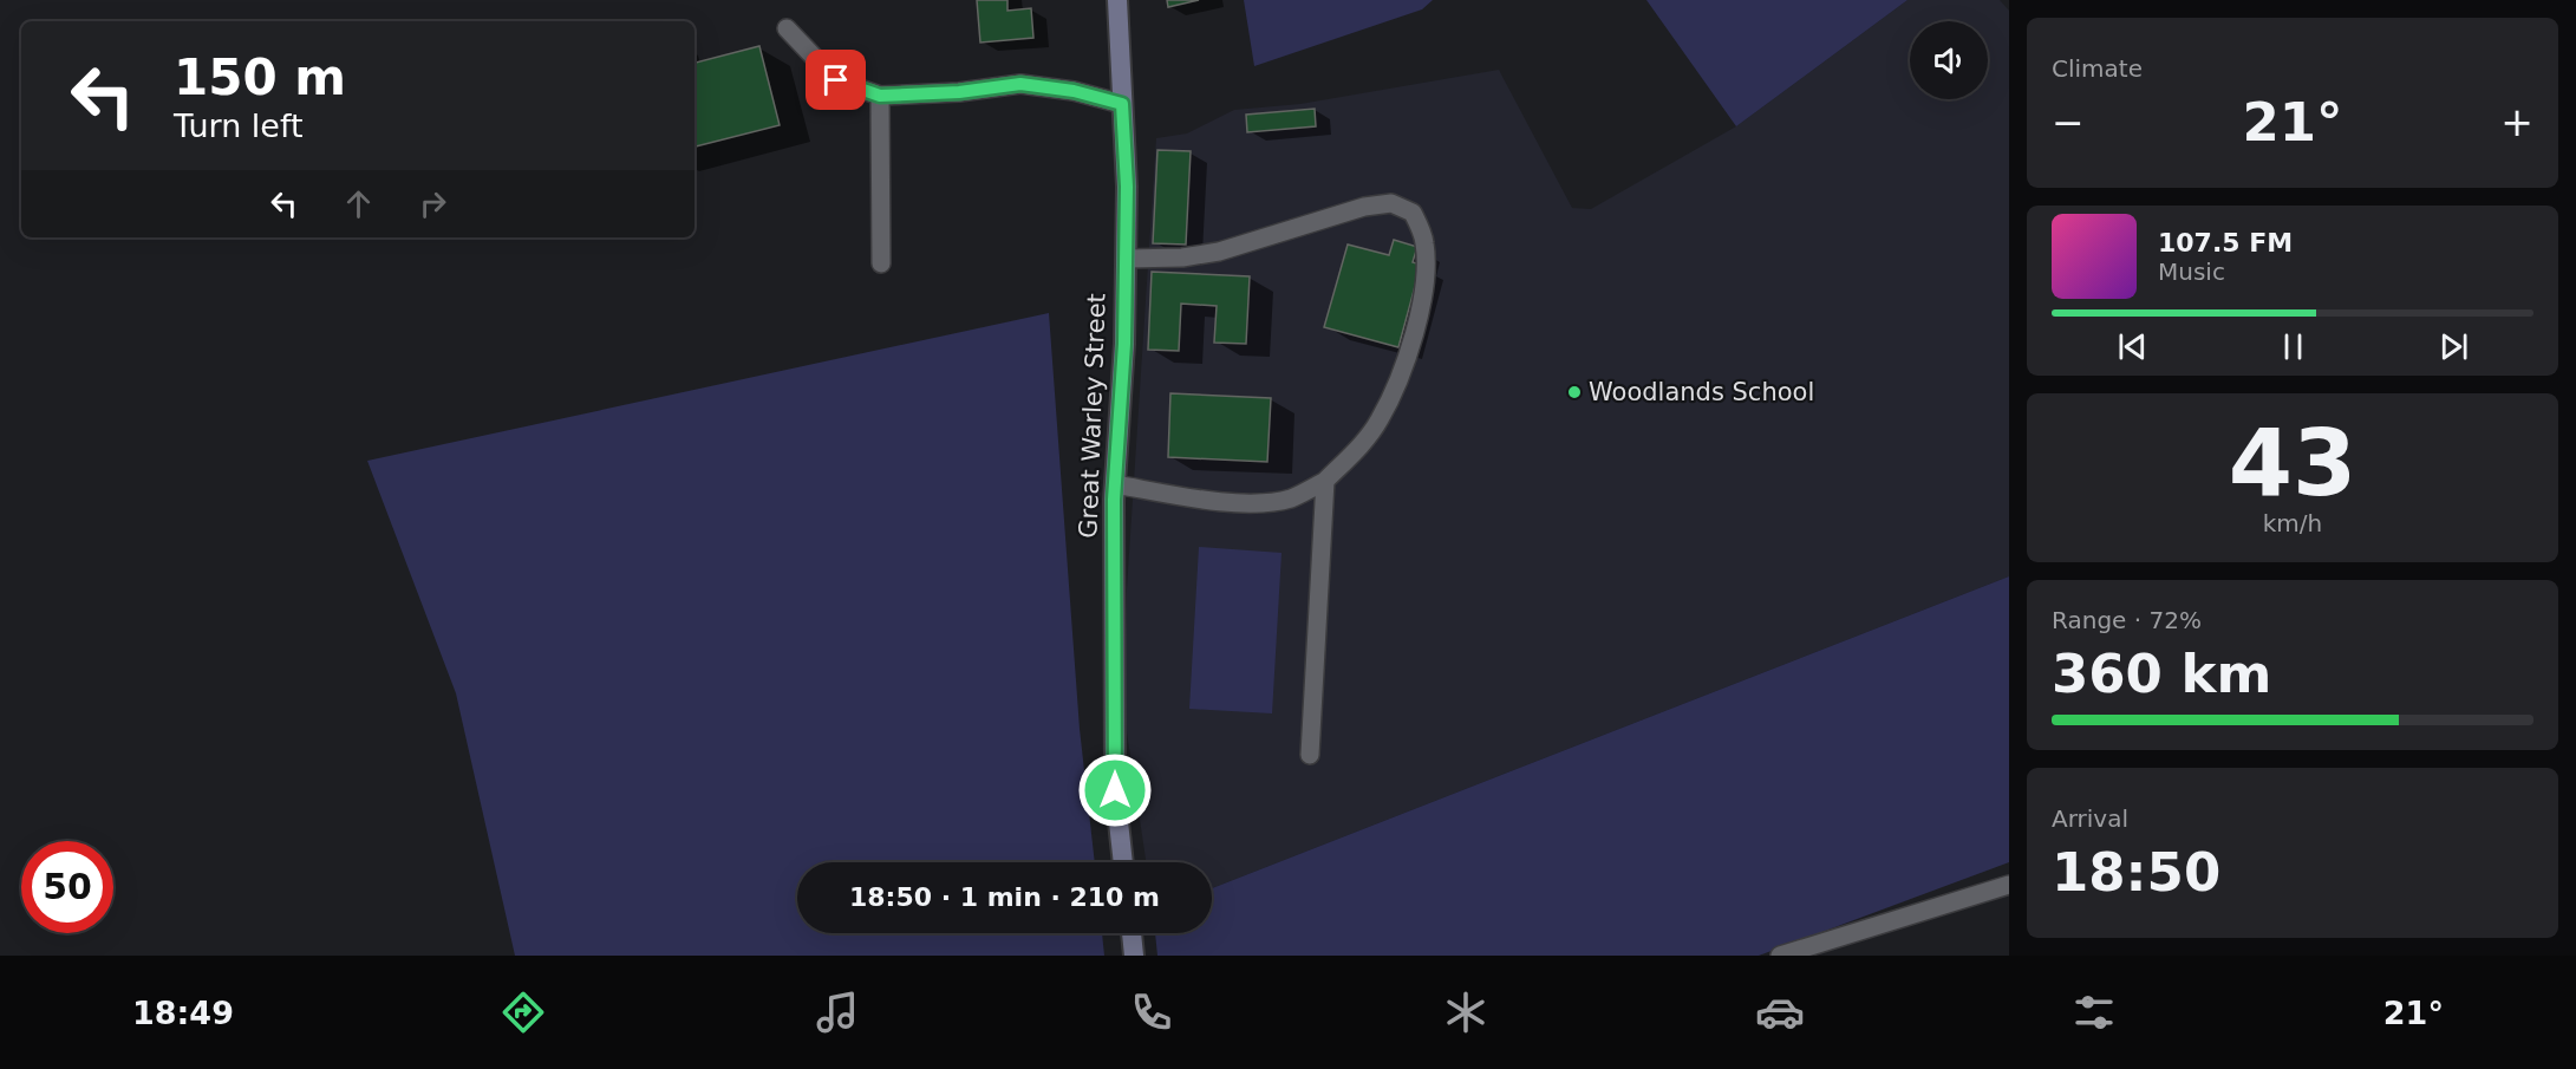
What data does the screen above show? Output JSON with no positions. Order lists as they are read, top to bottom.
{
  "streets": {
    "main road": ["Great Warley Street"]
  },
  "places": ["Woodlands School"],
  "page": {
    "tile": [
      "Climate",
      ["43", "km/h"],
      ["Range · 72%", "360 km"],
      ["Arrival", "18:50"]
    ],
    "turn": ["150 m", "Turn left"],
    "heat": ["−", "21°", "+"],
    "song": ["107.5 FM", "Music"],
    "limit": "50",
    "trip": "18:50 · 1 min · 210 m",
    "tabs": ["18:49", "21°"]
  }
}
